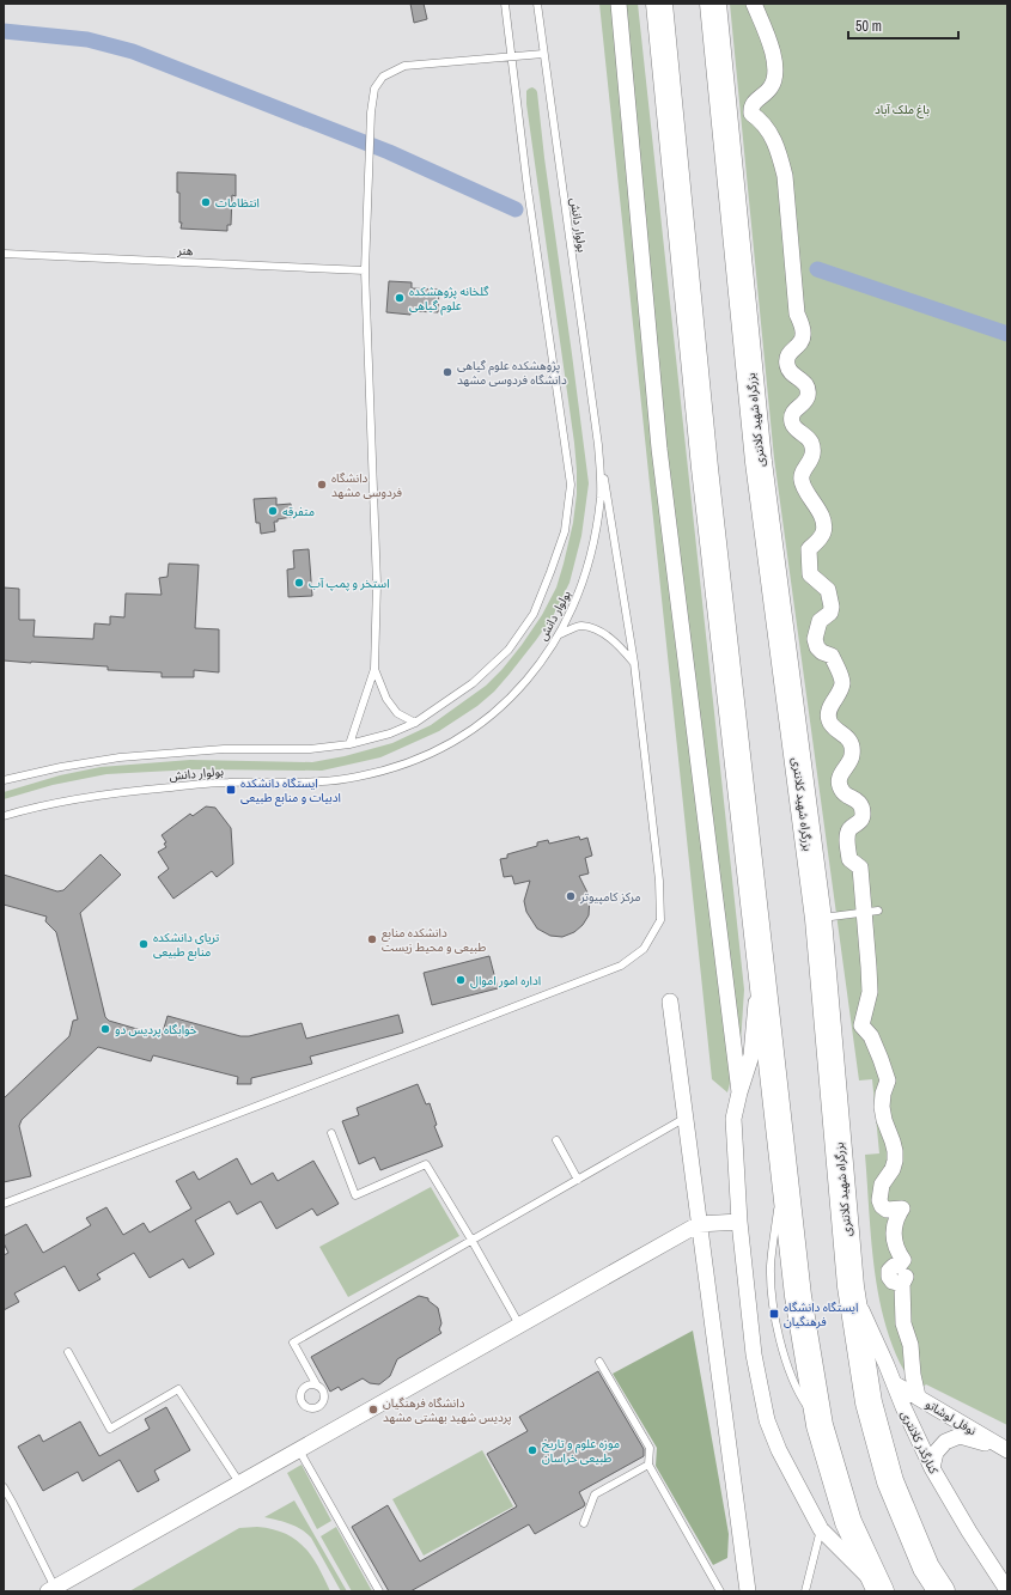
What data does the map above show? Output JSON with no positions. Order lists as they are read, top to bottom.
{
  "streets": {
    "highway": ["بزرگراه شهید کلانتری"],
    "street": ["نوفل لوشاتو", "کنارگذر کلانتری"],
    "lane": ["بولوار دانش", "هنر"]
  },
  "crossings": [
    ["بزرگراه شهید کلانتری", "کنارگذر کلانتری"],
    ["نوفل لوشاتو", "کنارگذر کلانتری"]
  ],
  "parks": ["باغ ملک آباد"],
  "places": {
    "other": [
      "انتظامات",
      "گلخانه پژوهشکده علوم گیاهی",
      "پژوهشکده علوم گیاهی دانشگاه فردوسی مشهد",
      "دانشگاه فردوسی مشهد",
      "متفرقه",
      "استخر و پمپ آب",
      "مرکز کامپیوتر",
      "دانشکده منابع طبیعی و محیط زیست",
      "تریای دانشکده منابع طبیعی",
      "اداره امور اموال",
      "خوابگاه پردیس دو",
      "دانشگاه فرهنگیان پردیس شهید بهشتی مشهد",
      "موزه علوم و تاریخ طبیعی خراسان"
    ],
    "transit": ["ایستگاه دانشکده ادبیات و منابع طبیعی", "ایستگاه دانشگاه فرهنگیان"]
  },
  "scale_bar": "50 m"
}
